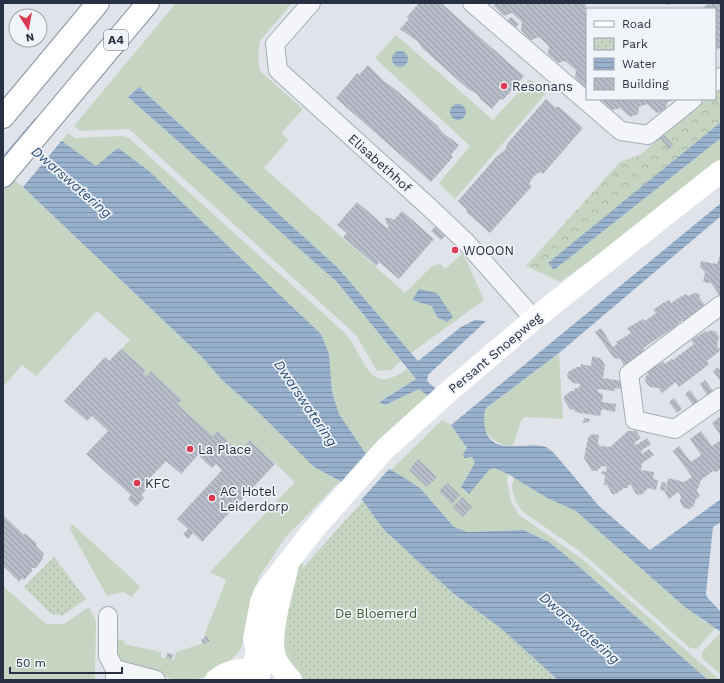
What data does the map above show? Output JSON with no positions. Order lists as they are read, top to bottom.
{
  "streets": {
    "main road": ["A4", "Persant Snoepweg"],
    "street": ["Elisabethhof"]
  },
  "crossings": [
    ["Elisabethhof", "Persant Snoepweg"]
  ],
  "water": ["Dwarswatering"],
  "parks": ["De Bloemerd"],
  "places": [
    "Resonans",
    "WOOON",
    "La Place",
    "KFC",
    "AC Hotel Leiderdorp"
  ],
  "legend": [
    "Road",
    "Park",
    "Water",
    "Building"
  ],
  "scale_bar": "50 m",
  "north": "bottom"
}
